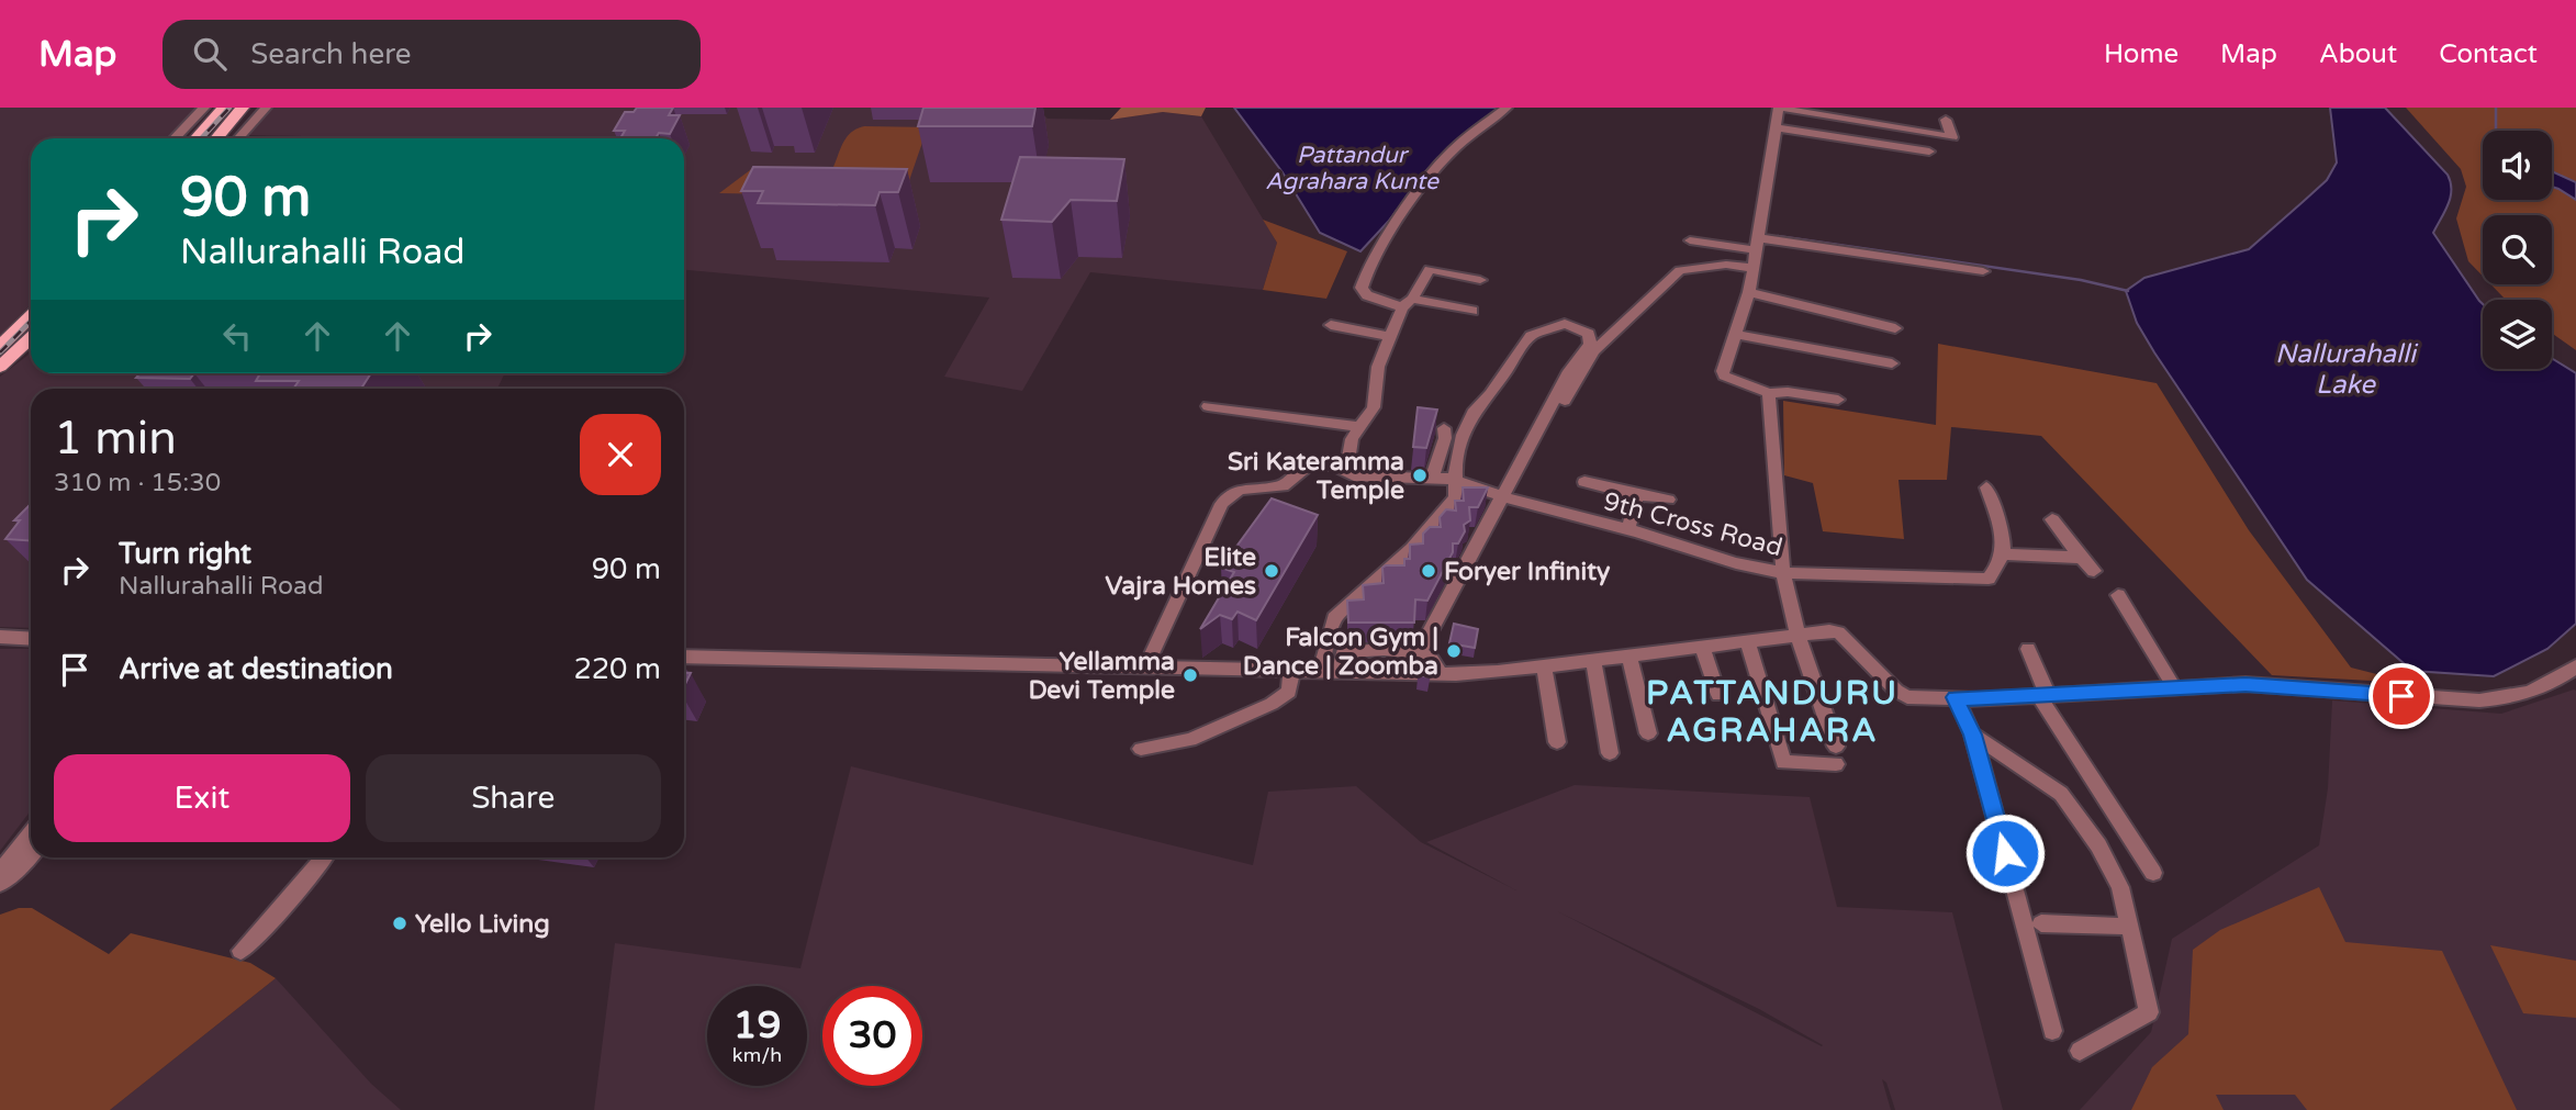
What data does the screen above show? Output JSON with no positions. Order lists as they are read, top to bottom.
{
  "streets": {
    "street": ["9th Cross Road"]
  },
  "districts": ["PATTANDURU AGRAHARA"],
  "water": ["Pattandur Agrahara Kunte", "Nallurahalli Lake"],
  "places": [
    "Sri Kateramma Temple",
    "Elite Vajra Homes",
    "Foryer Infinity",
    "Falcon Gym | Dance | Zoomba",
    "Yellamma Devi Temple",
    "Yello Living"
  ],
  "page": {
    "header": "Map",
    "search": "Search here",
    "nav": [
      "Home",
      "Map",
      "About",
      "Contact"
    ],
    "turn": ["90 m", "Nallurahalli Road"],
    "heading": ["1 min", "310 m · 15:30"],
    "list": [
      {
        "name": "Turn right",
        "note": "Nallurahalli Road",
        "value": "90 m"
      },
      {
        "name": "Arrive at destination",
        "value": "220 m"
      }
    ],
    "buttons": ["Exit", "Share"],
    "speed": "19 km/h",
    "limit": "30"
  }
}
